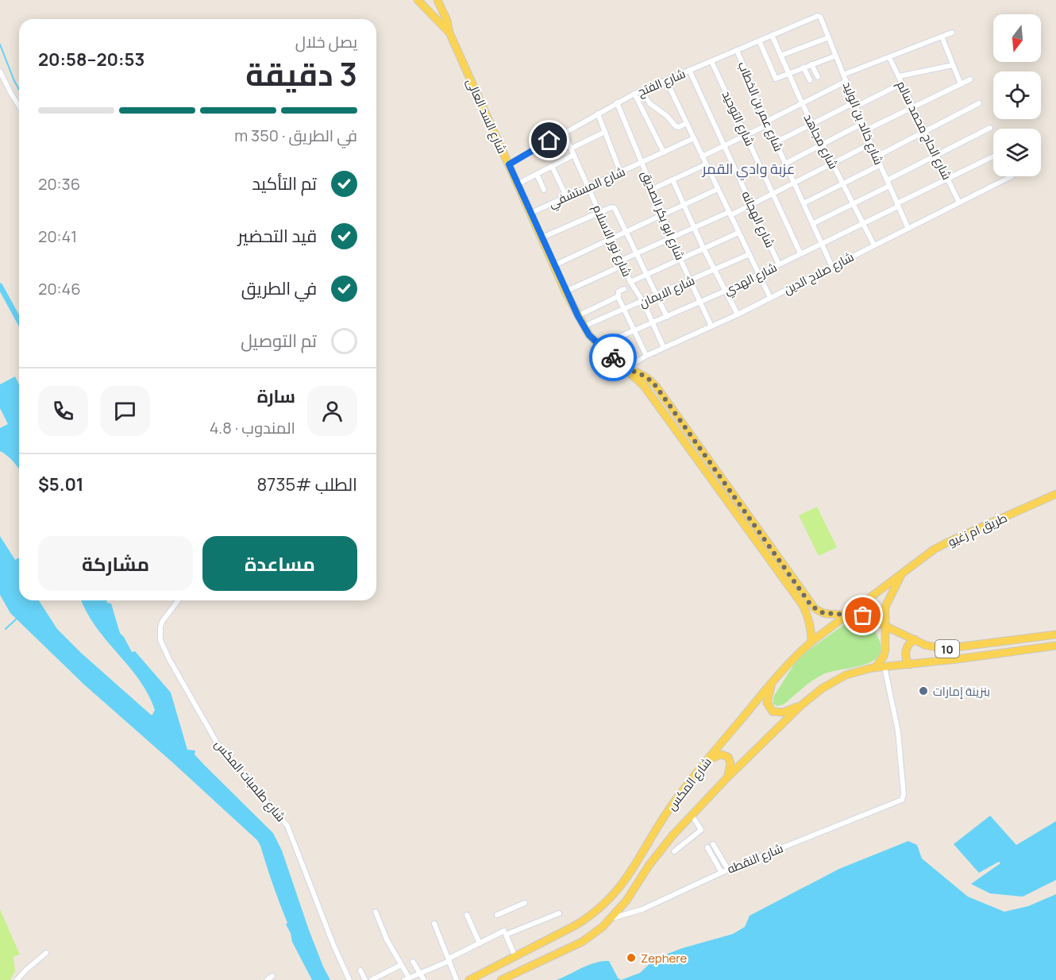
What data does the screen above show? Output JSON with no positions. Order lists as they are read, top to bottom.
{
  "streets": {
    "main road": [
      "شارع السد العالى",
      "طريق ام زغيو",
      "10",
      "شارع المكس"
    ],
    "street": [
      "شارع الفتح",
      "شارع عمر بن الخطاب",
      "شارع التوحيد",
      "شارع خالد بن الوليد",
      "شارع الحاج محمد سالم",
      "شارع مجاهد",
      "شارع المستشفي",
      "شارع ابو بكر الصديق",
      "شارع الهجانه",
      "شارع نور الاسلام",
      "شارع صلاح الدين",
      "شارع الهدي",
      "شارع الايمان",
      "شارع طلمبات المكس",
      "شارع النقطه"
    ]
  },
  "crossings": [
    ["شارع الفتح", "شارع عمر بن الخطاب"],
    ["شارع الفتح", "شارع السد العالى"],
    ["شارع الفتح", "شارع التوحيد"],
    ["شارع الفتح", "شارع خالد بن الوليد"],
    ["شارع الفتح", "شارع مجاهد"],
    ["شارع الفتح", "شارع ابو بكر الصديق"],
    ["شارع الفتح", "شارع الهجانه"],
    ["شارع الفتح", "شارع نور الاسلام"],
    ["شارع عمر بن الخطاب", "شارع صلاح الدين"],
    ["شارع عمر بن الخطاب", "شارع الهدي"],
    ["شارع السد العالى", "شارع المستشفي"],
    ["شارع السد العالى", "شارع صلاح الدين"],
    ["شارع السد العالى", "شارع الهدي"],
    ["شارع السد العالى", "شارع الايمان"],
    ["شارع التوحيد", "شارع الهدي"],
    ["شارع خالد بن الوليد", "شارع صلاح الدين"],
    ["شارع خالد بن الوليد", "شارع الهدي"],
    ["شارع الحاج محمد سالم", "شارع صلاح الدين"],
    ["شارع الحاج محمد سالم", "شارع الهدي"],
    ["شارع مجاهد", "شارع صلاح الدين"],
    ["شارع مجاهد", "شارع الهدي"],
    ["شارع المستشفي", "شارع ابو بكر الصديق"],
    ["شارع المستشفي", "شارع نور الاسلام"],
    ["شارع ابو بكر الصديق", "شارع صلاح الدين"],
    ["شارع ابو بكر الصديق", "شارع الهدي"],
    ["شارع ابو بكر الصديق", "شارع الايمان"],
    ["شارع الهجانه", "شارع الهدي"],
    ["شارع نور الاسلام", "شارع صلاح الدين"],
    ["شارع نور الاسلام", "شارع الهدي"],
    ["شارع نور الاسلام", "شارع الايمان"],
    ["طريق ام زغيو", "شارع المكس"],
    ["10", "شارع المكس"],
    ["10", "شارع النقطه"],
    ["شارع المكس", "شارع النقطه"]
  ],
  "districts": ["عزبة وادي القمر"],
  "places": ["بنزينة إمارات", "Zephere"],
  "north": "bottom",
  "page": {
    "heading": ["3 دقيقة", "يصل خلال", "20:53–20:58"],
    "panel": [
      "سارة",
      "المندوب · 4.8",
      "الطلب #8735",
      "$5.01"
    ],
    "bar": "في الطريق · 350 m",
    "list": [
      ["تم التأكيد", "20:36"],
      ["قيد التحضير", "20:41"],
      ["في الطريق", "20:46"],
      "تم التوصيل"
    ],
    "buttons": ["مساعدة", "مشاركة"]
  }
}
